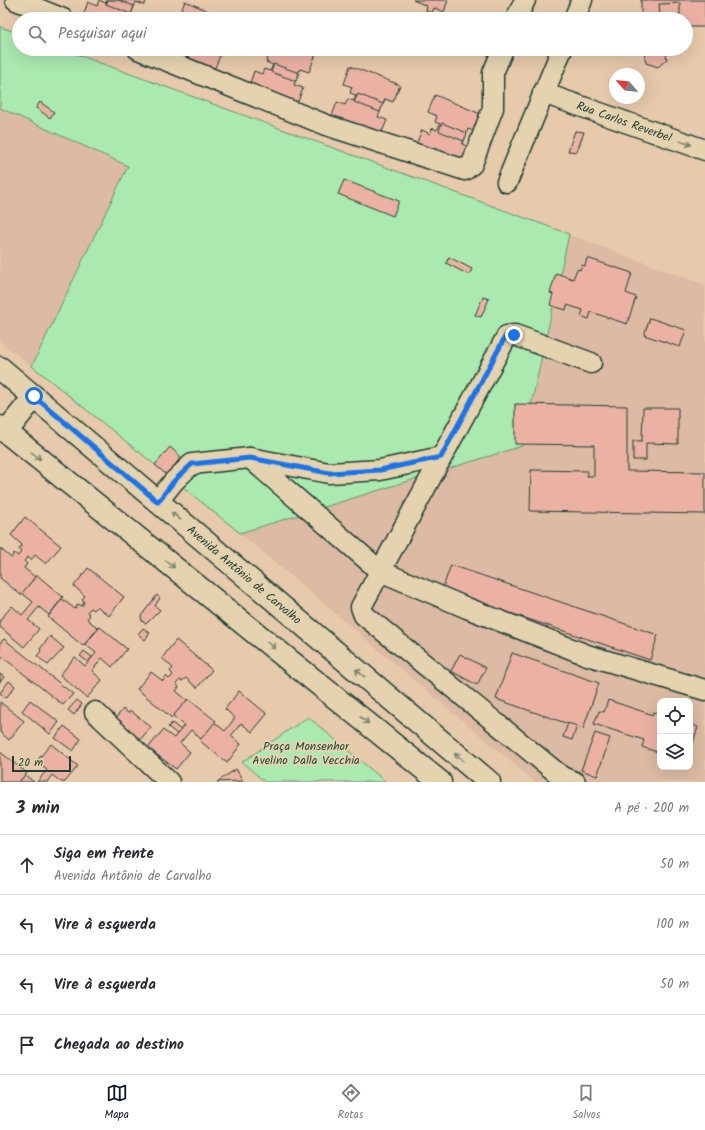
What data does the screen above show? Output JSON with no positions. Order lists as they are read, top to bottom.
{
  "streets": {
    "main road": ["Avenida Antônio de Carvalho"],
    "street": ["Rua Carlos Reverbel"]
  },
  "one_way": ["Rua Carlos Reverbel"],
  "parks": ["Praça Monsenhor Avelino Dalla Vecchia"],
  "scale_bar": "20 m",
  "north": "top left",
  "page": {
    "search": "Pesquisar aqui",
    "scale": "20 m",
    "heading": ["3 min", "A pé · 200 m"],
    "list": [
      ["Siga em frente", "Avenida Antônio de Carvalho", "50 m"],
      ["Vire à esquerda", "100 m"],
      ["Vire à esquerda", "50 m"],
      "Chegada ao destino"
    ],
    "nav": ["Mapa", "Rotas", "Salvos"]
  }
}
